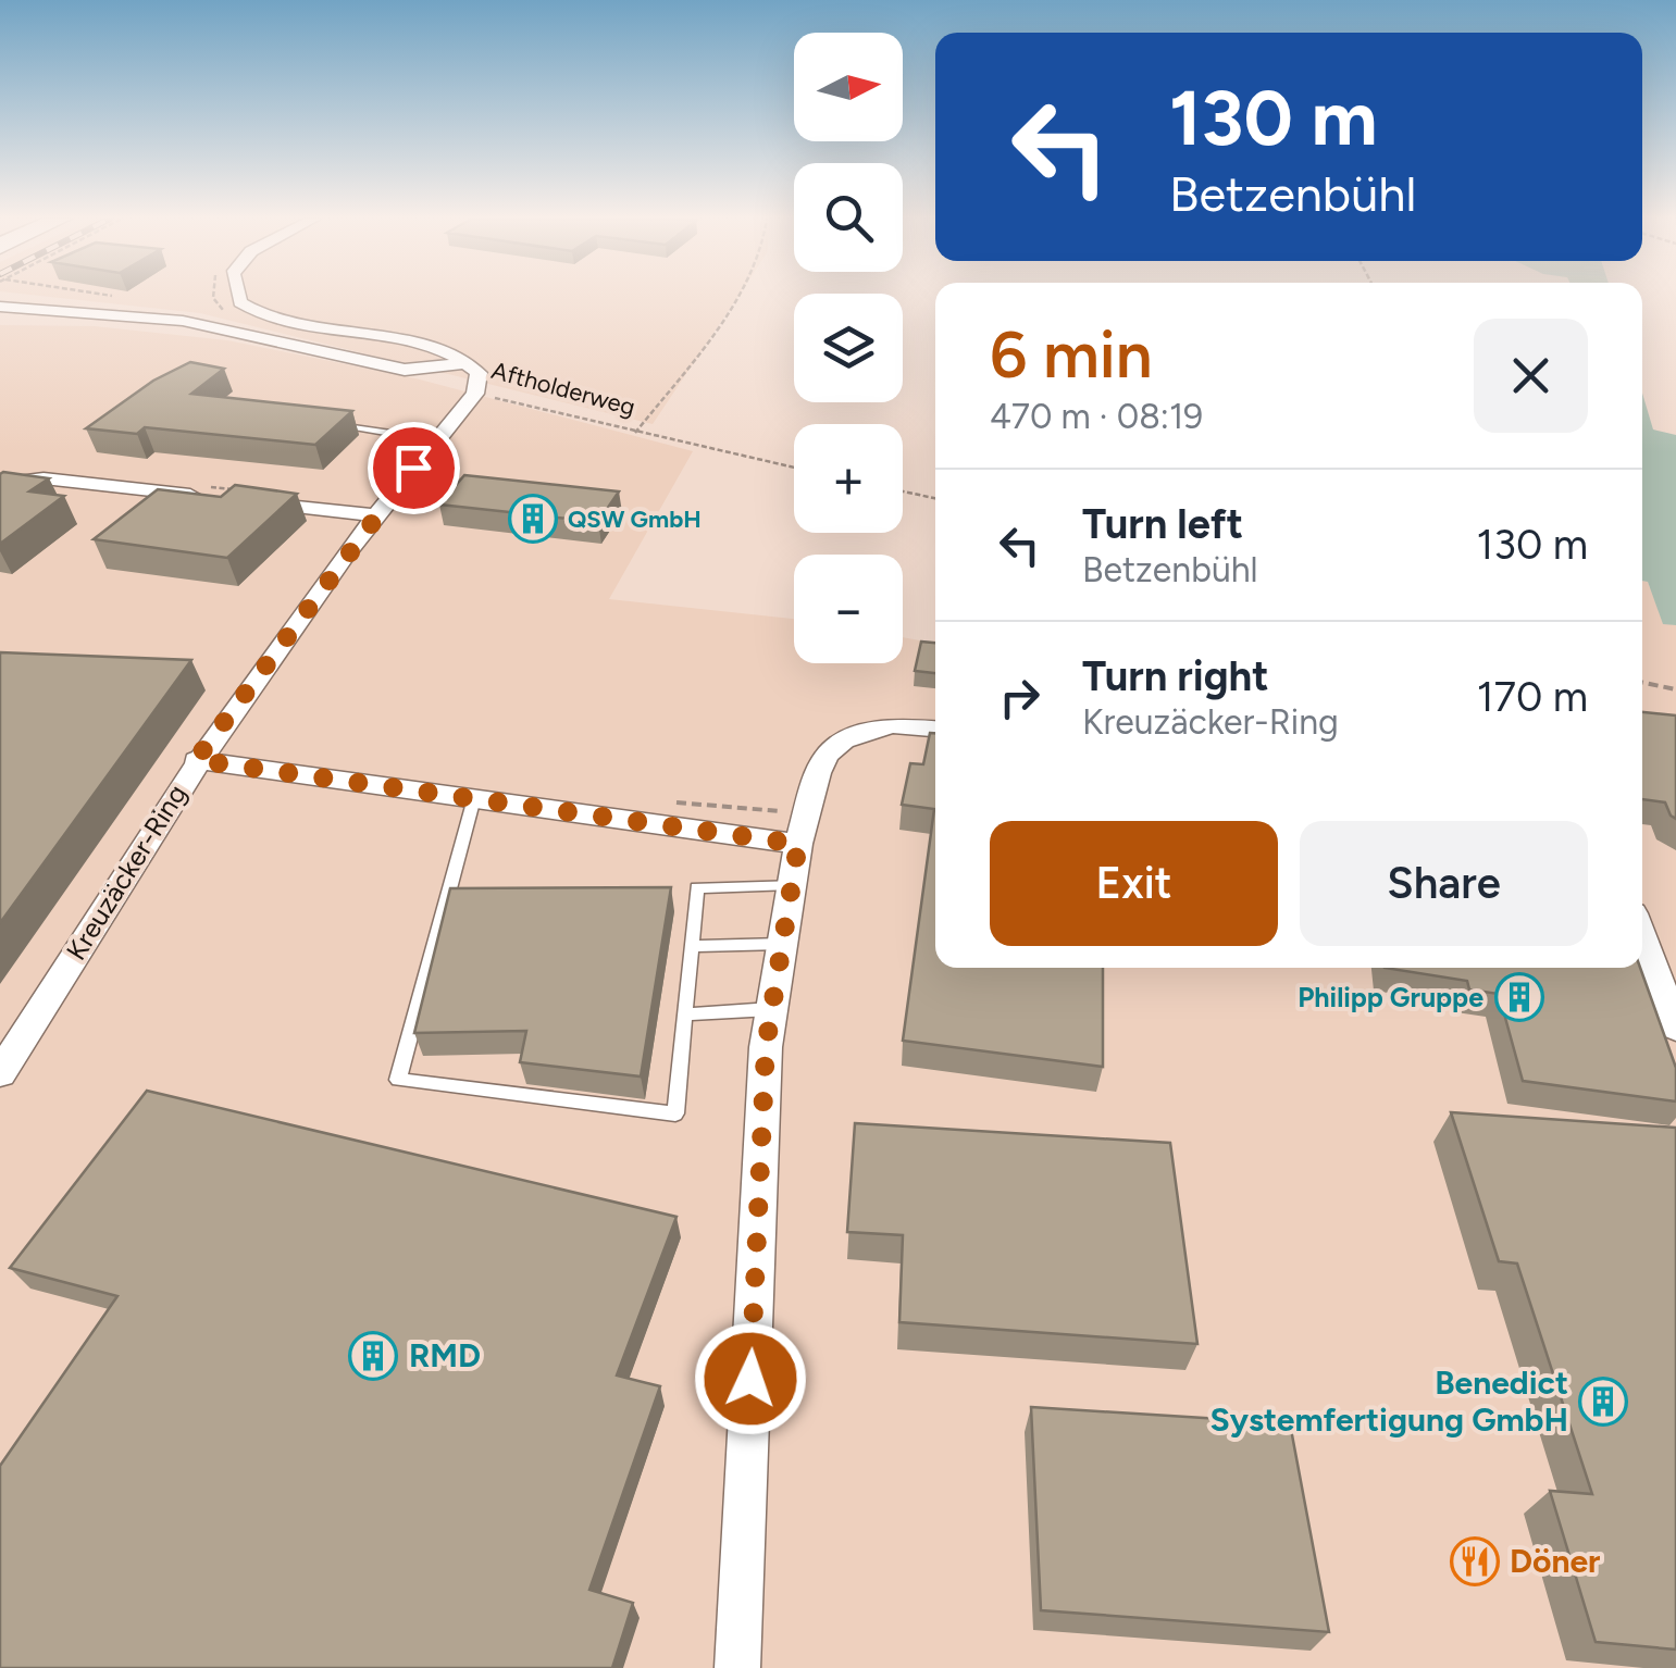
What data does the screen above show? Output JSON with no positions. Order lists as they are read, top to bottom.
{
  "streets": {
    "street": ["Aftholderweg", "Kreuzäcker-Ring"]
  },
  "crossings": [
    ["Aftholderweg", "Kreuzäcker-Ring"]
  ],
  "places": {
    "building": [
      "QSW GmbH",
      "Philipp Gruppe",
      "RMD",
      "Benedict Systemfertigung GmbH"
    ],
    "restaurant": ["Döner"]
  },
  "north": "right",
  "page": {
    "map_buttons": ["+", "−"],
    "turn": ["130 m", "Betzenbühl"],
    "heading": ["6 min", "470 m · 08:19"],
    "list": [
      {
        "name": "Turn left",
        "note": "Betzenbühl",
        "value": "130 m"
      },
      {
        "name": "Turn right",
        "note": "Kreuzäcker-Ring",
        "value": "170 m"
      }
    ],
    "buttons": ["Exit", "Share"]
  }
}
